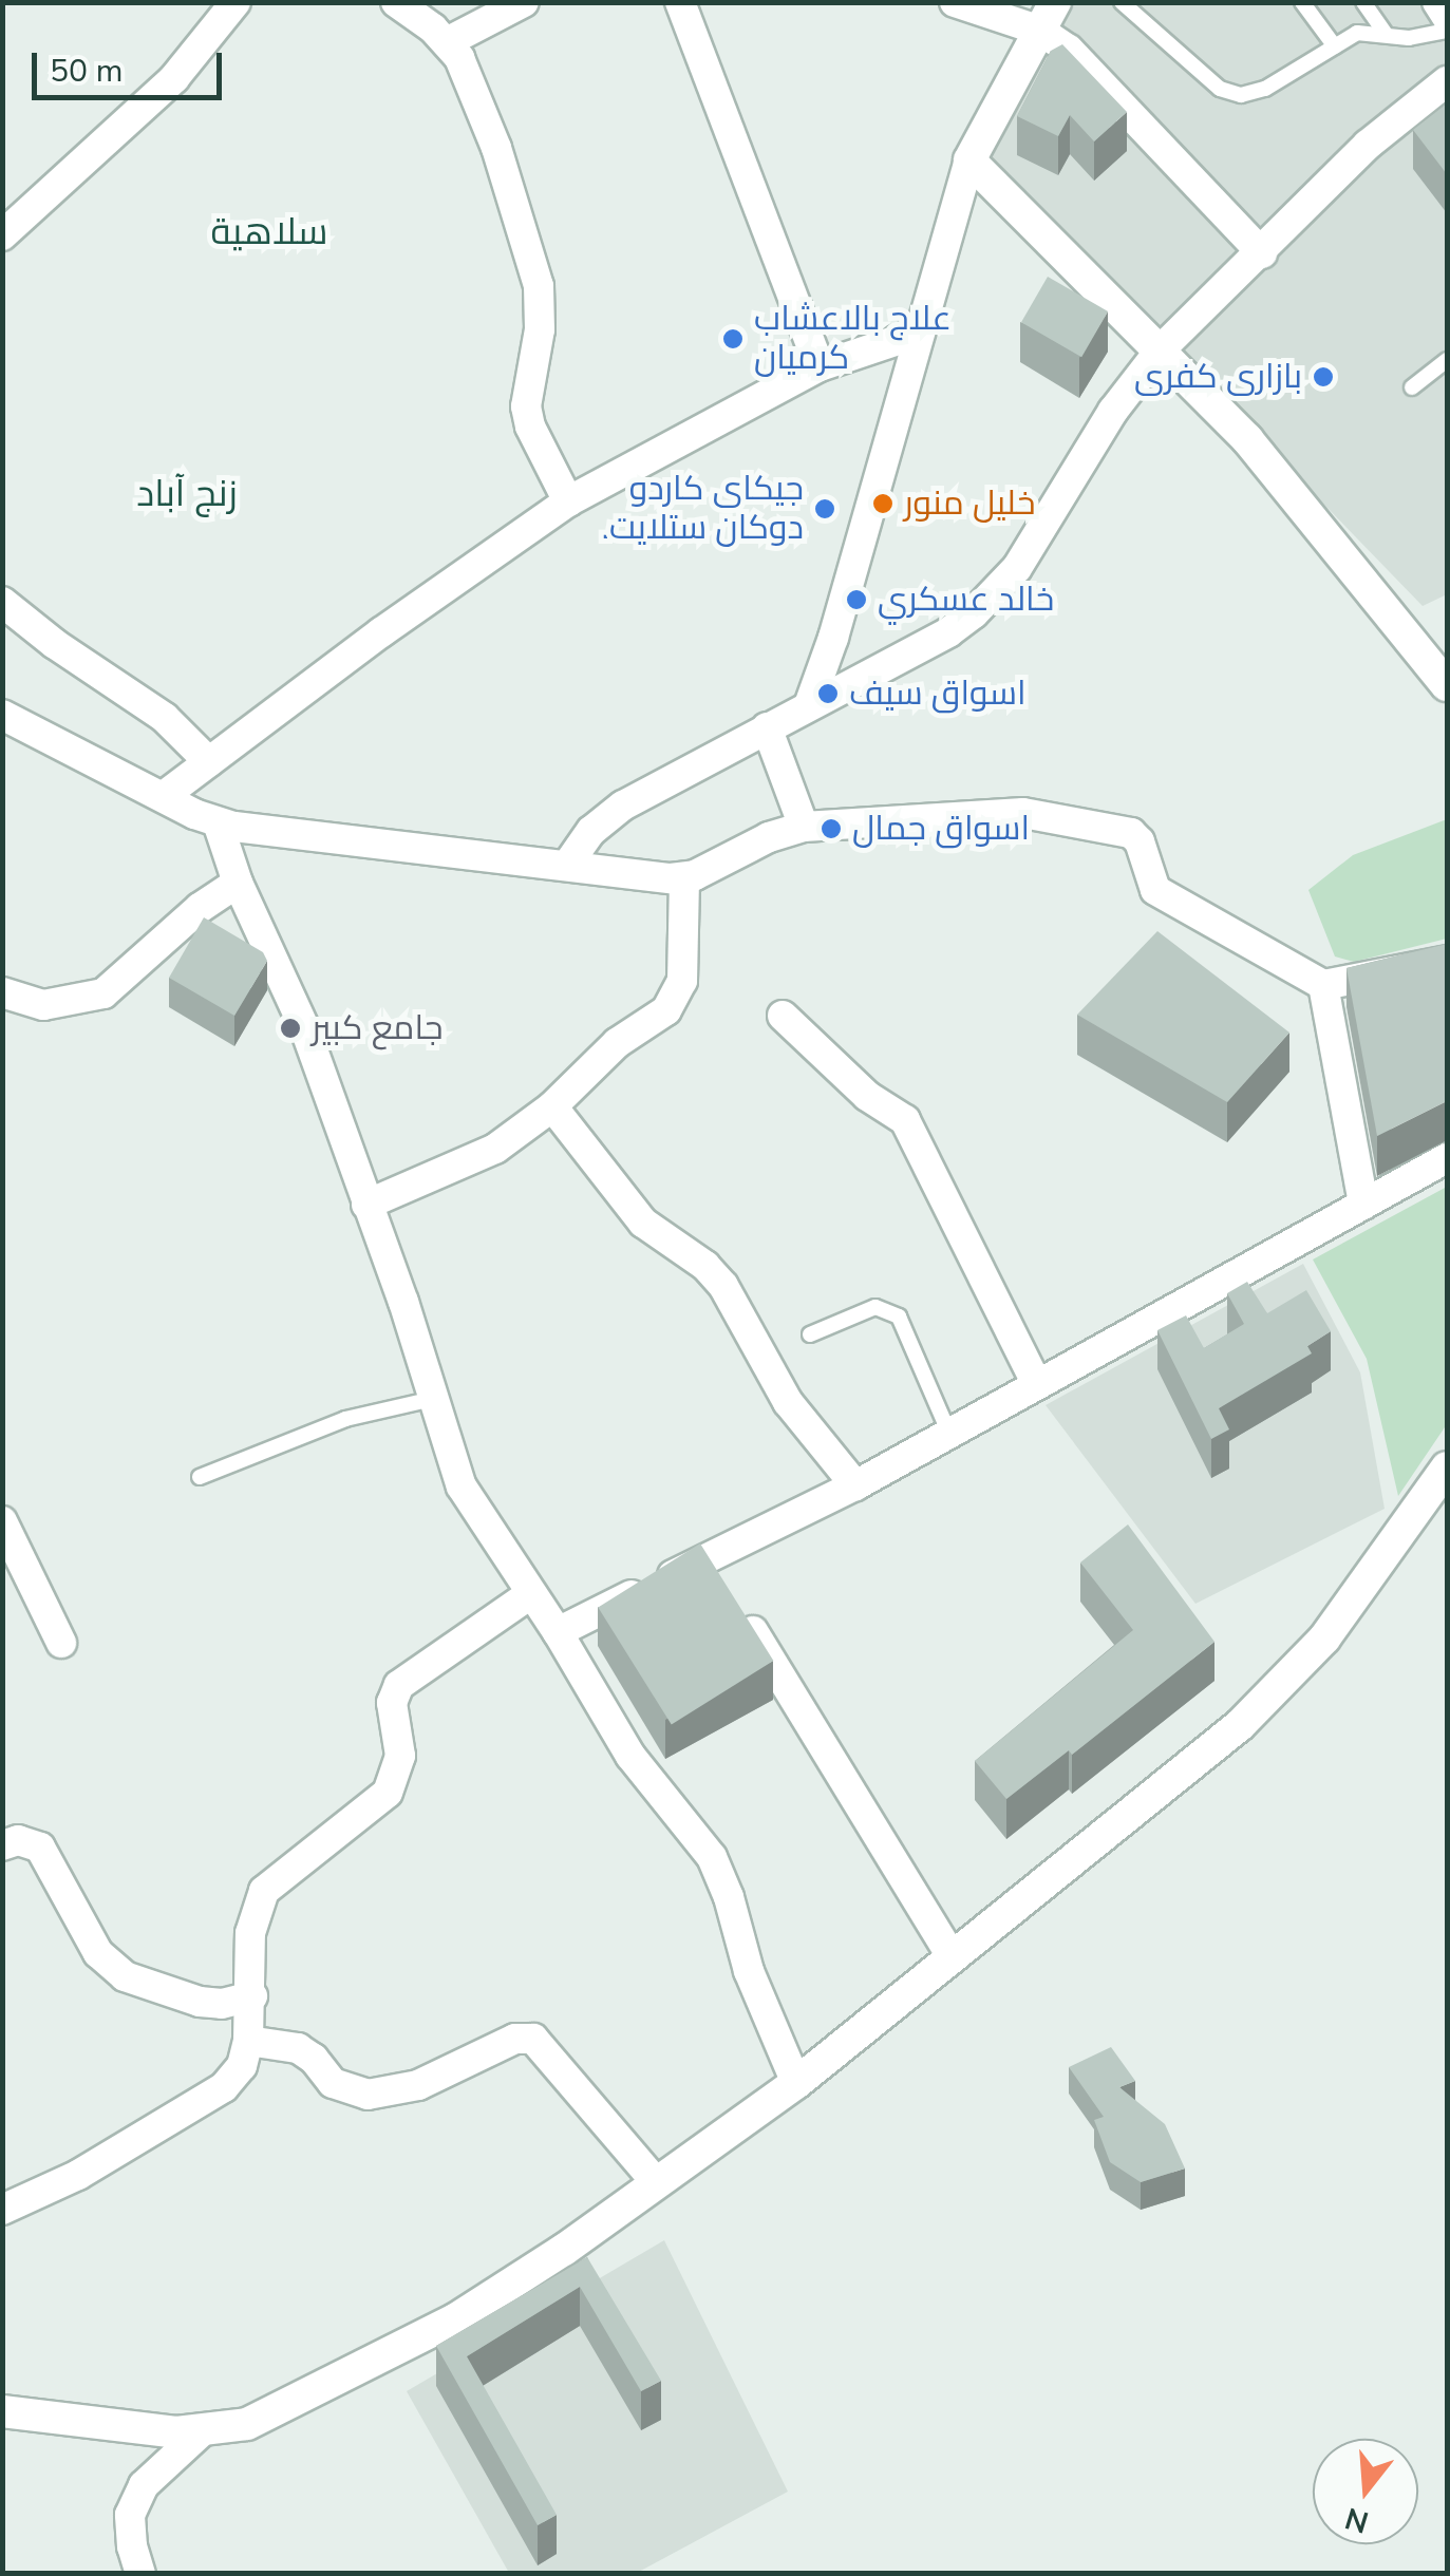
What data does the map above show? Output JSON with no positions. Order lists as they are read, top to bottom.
{
  "districts": ["سلاهية", "زنج آباد"],
  "places": [
    "علاج بالاعشاب كرميان",
    "بازاری کفری",
    "خلیل منور",
    "جیکای کاردو .دوکان ستلایت",
    "خالد عسکري",
    "اسواق سيف",
    "اسواق جمال",
    "جامع كبير"
  ],
  "scale_bar": "50 m",
  "north": "bottom"
}
